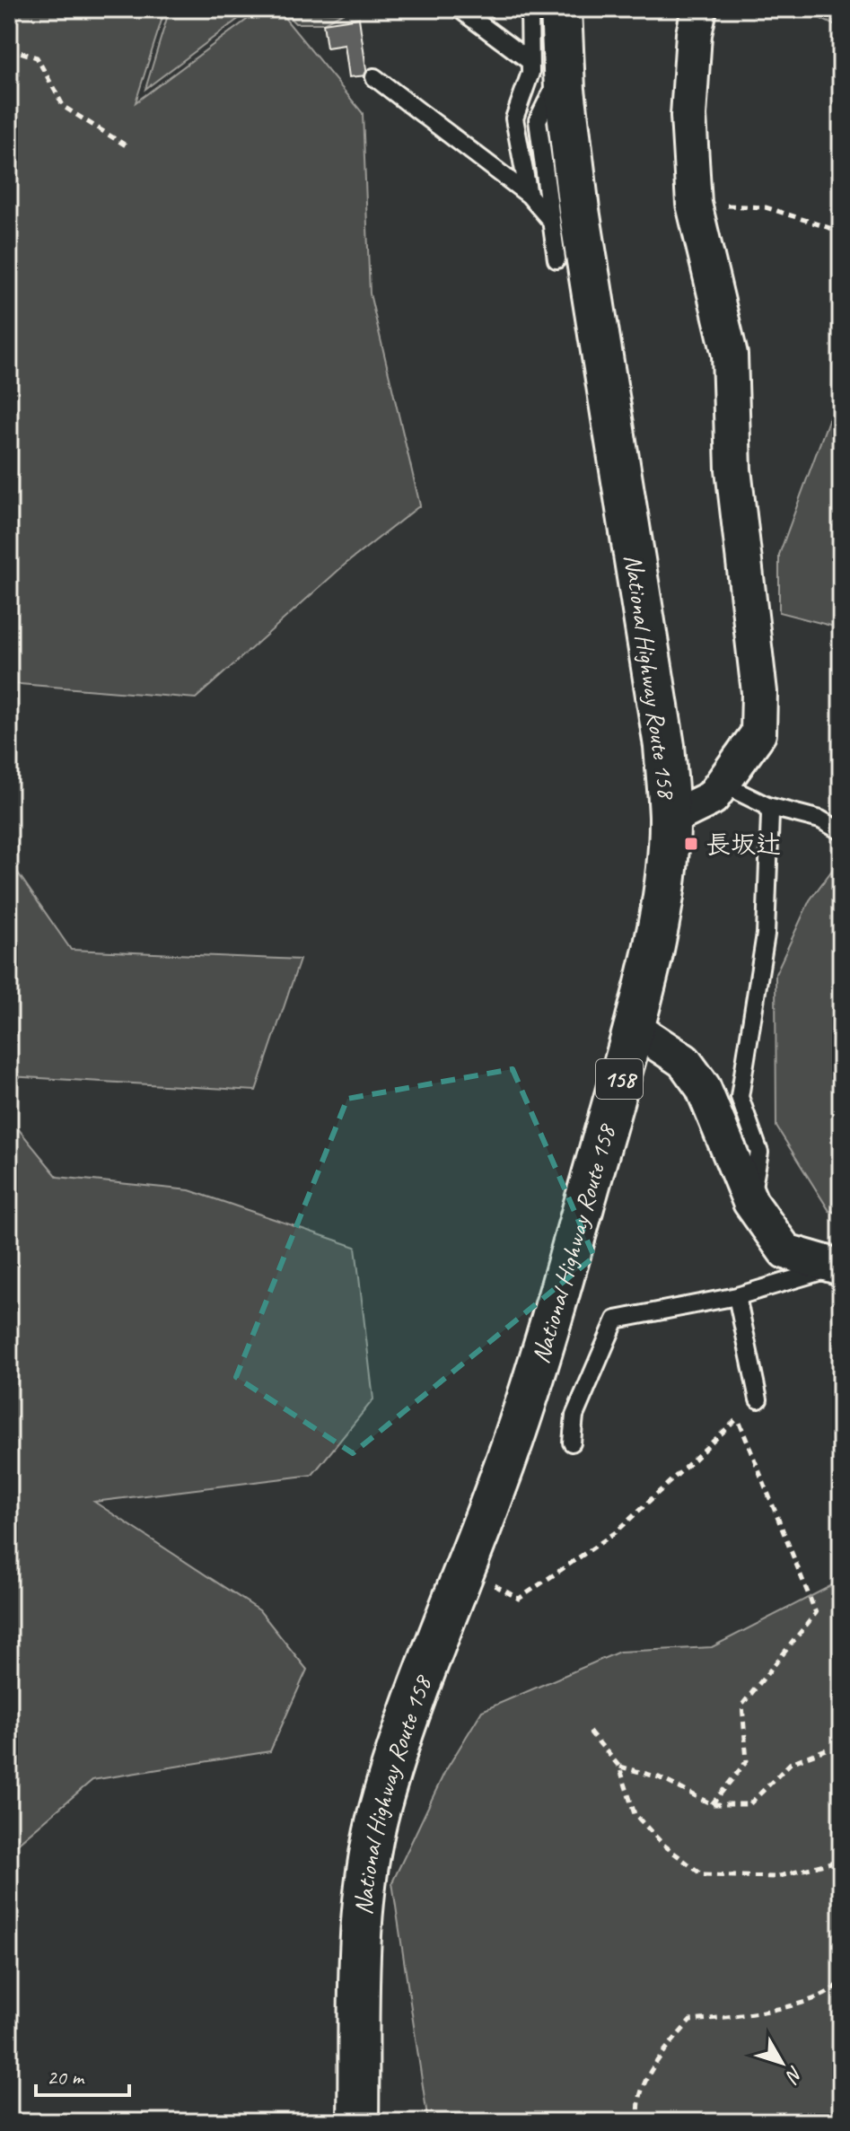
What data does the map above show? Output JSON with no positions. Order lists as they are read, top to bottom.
{
  "streets": {
    "highway": ["National Highway Route 158", "158"]
  },
  "places": {
    "transit": ["長坂辻"]
  },
  "scale_bar": "20 m",
  "north": "bottom right"
}
